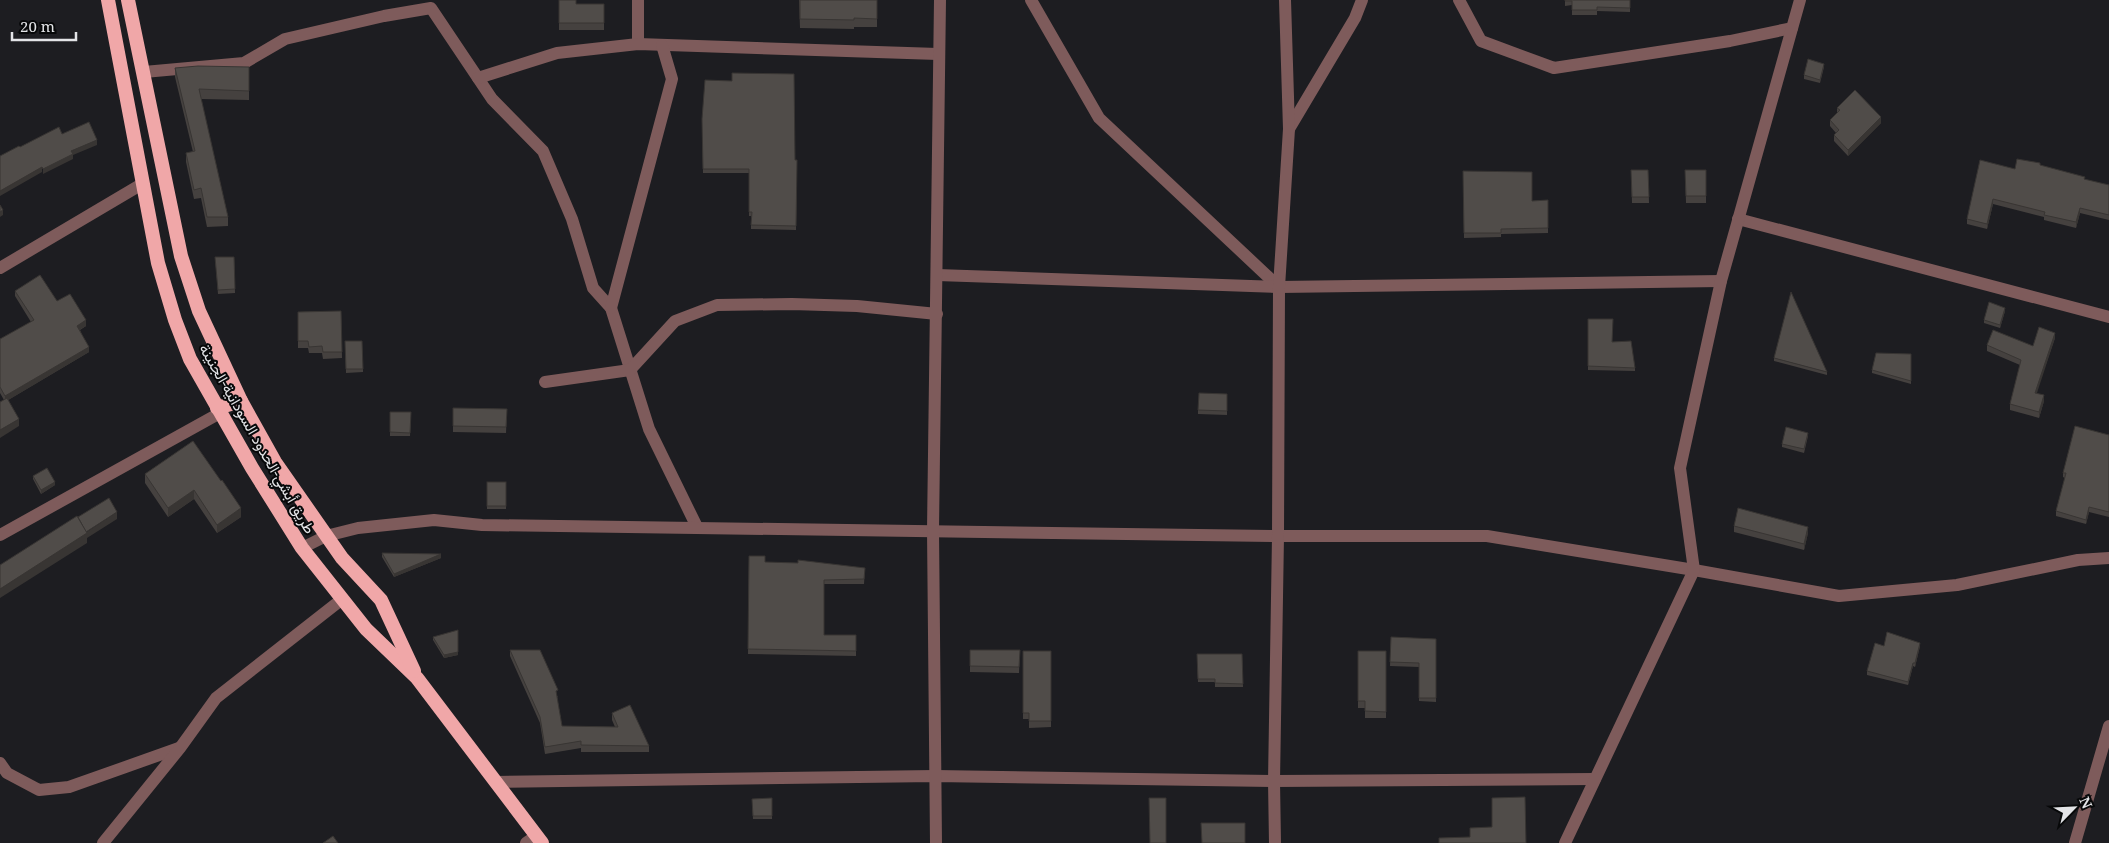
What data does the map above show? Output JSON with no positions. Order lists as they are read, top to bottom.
{
  "streets": {
    "highway": ["طريق أبشي-الحدود السودانية-الجنينة"]
  },
  "scale_bar": "20 m",
  "north": "top right"
}
